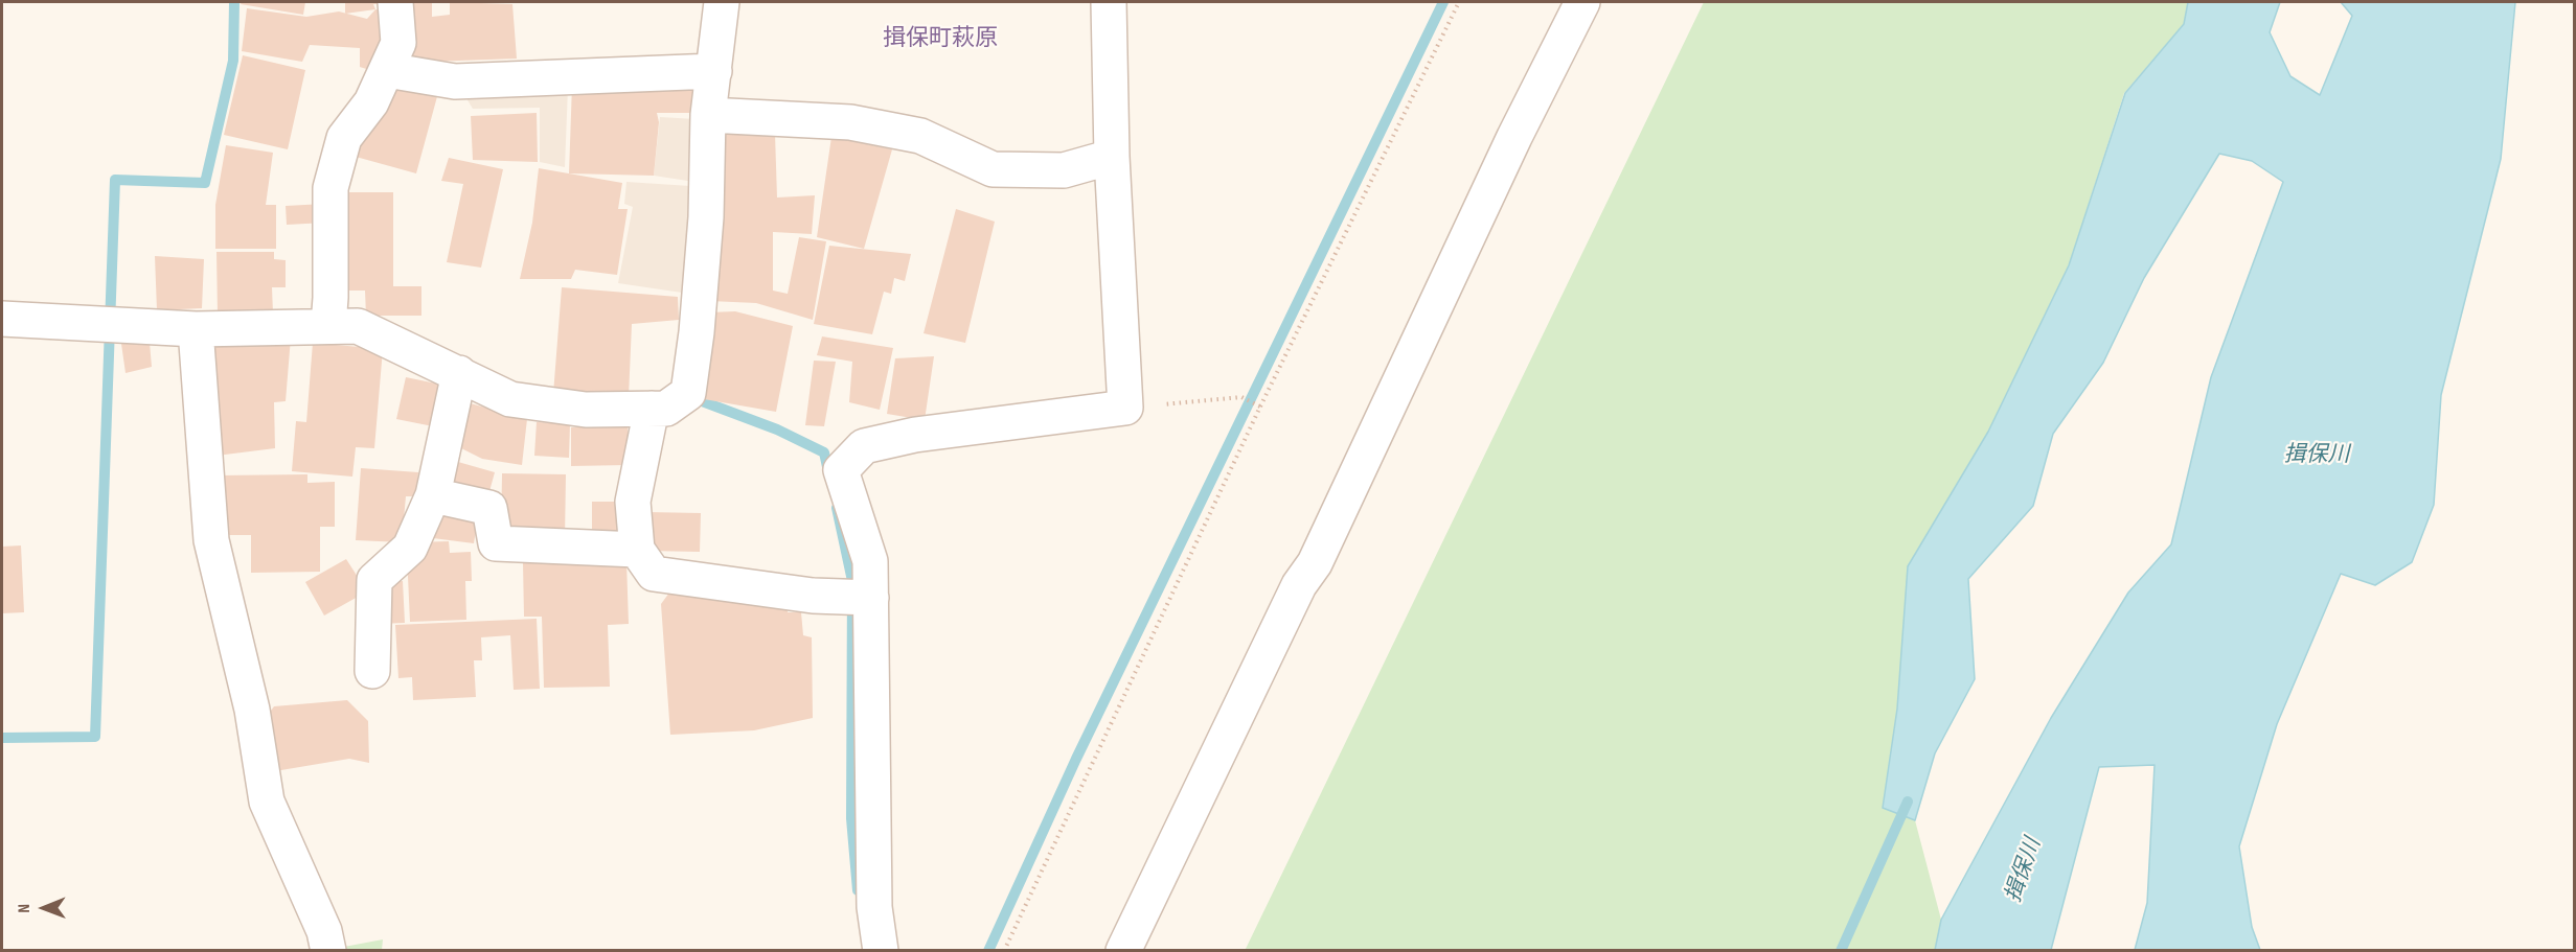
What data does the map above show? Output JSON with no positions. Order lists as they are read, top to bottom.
{
  "districts": ["揖保町萩原"],
  "water": ["揖保川"],
  "north": "left"
}
